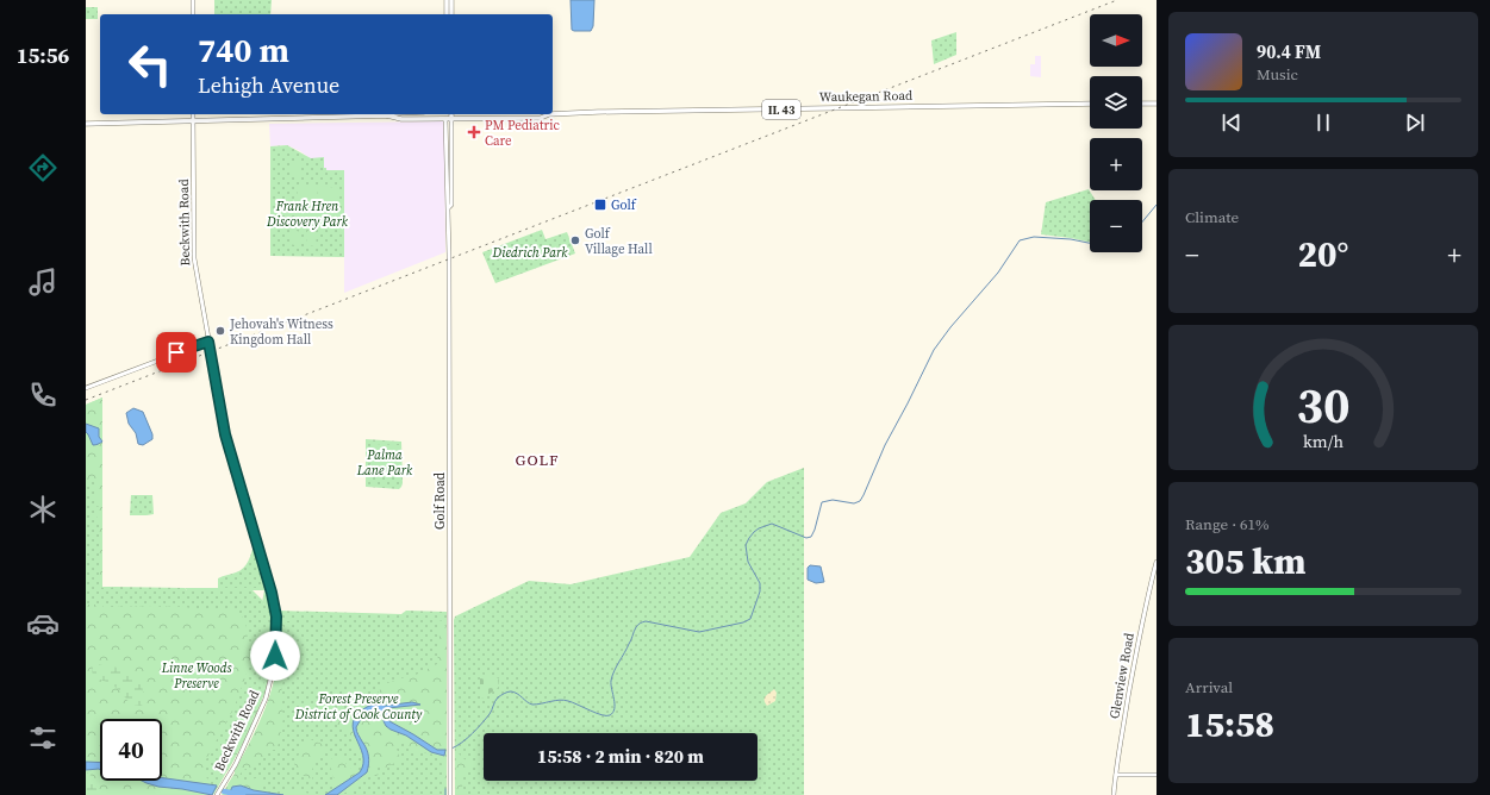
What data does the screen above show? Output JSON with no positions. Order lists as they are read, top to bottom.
{
  "streets": {
    "main road": [
      "Waukegan Road",
      "IL 43",
      "Beckwith Road",
      "Golf Road",
      "Glenview Road"
    ]
  },
  "crossings": [
    ["Waukegan Road", "IL 43"],
    ["Waukegan Road", "Golf Road"],
    ["IL 43", "Beckwith Road"],
    ["IL 43", "Golf Road"]
  ],
  "districts": ["GOLF"],
  "parks": [
    "Frank Hren Discovery Park",
    "Diedrich Park",
    "Palma Lane Park",
    "Linne Woods Preserve",
    "Forest Preserve District of Cook County"
  ],
  "places": {
    "health": ["PM Pediatric Care"],
    "transit": ["Golf"],
    "other": ["Golf Village Hall", "Jehovah's Witness Kingdom Hall"]
  },
  "north": "right",
  "page": {
    "tabs": "15:56",
    "map_buttons": ["+", "−"],
    "turn": ["740 m", "Lehigh Avenue"],
    "song": ["90.4 FM", "Music"],
    "tile": [
      "Climate",
      ["Range · 61%", "305 km"],
      ["Arrival", "15:58"]
    ],
    "heat": ["−", "20°", "+"],
    "limit": "40",
    "trip": "15:58 · 2 min · 820 m",
    "gauge": ["30", "km/h"]
  }
}
